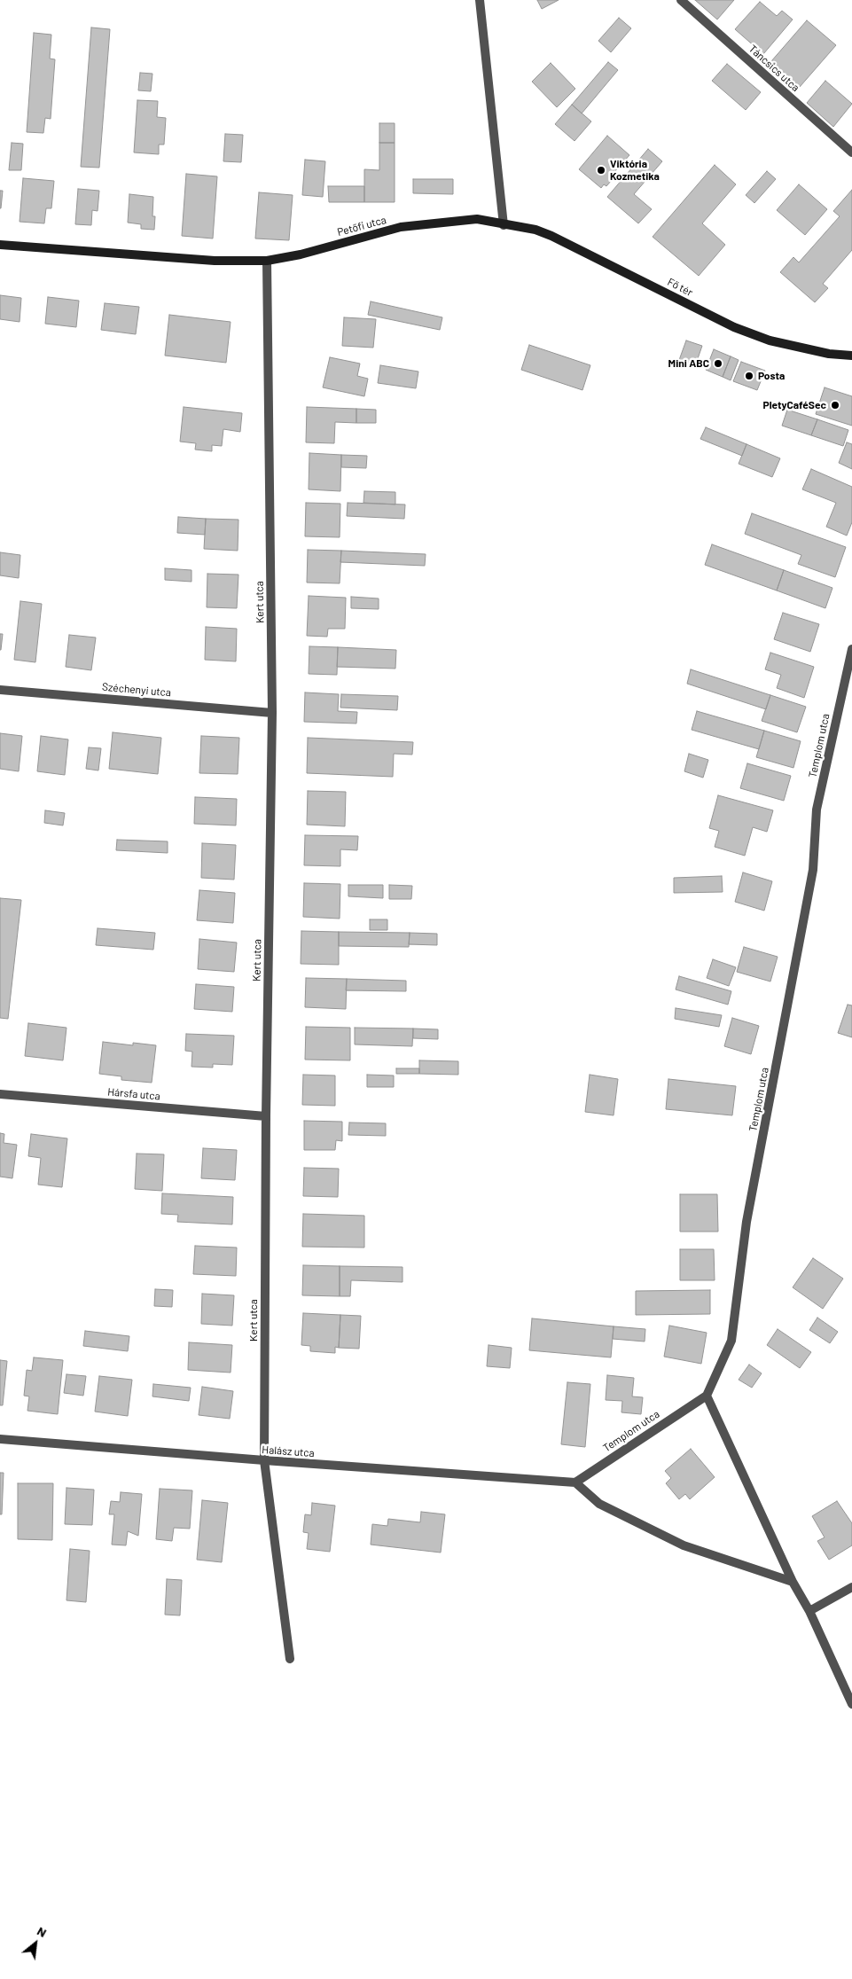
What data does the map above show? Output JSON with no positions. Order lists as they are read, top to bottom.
{
  "streets": {
    "main road": ["Petőfi utca", "Fő tér"],
    "street": [
      "Táncsics utca",
      "Kert utca",
      "Széchenyi utca",
      "Templom utca",
      "Hársfa utca",
      "Halász utca"
    ]
  },
  "crossings": [
    ["Petőfi utca", "Fő tér"],
    ["Petőfi utca", "Kert utca"],
    ["Kert utca", "Széchenyi utca"],
    ["Kert utca", "Hársfa utca"],
    ["Kert utca", "Halász utca"],
    ["Templom utca", "Halász utca"]
  ],
  "places": [
    "Viktória Kozmetika",
    "Mini ABC",
    "Posta",
    "PletyCaféSec"
  ],
  "north": "top right"
}
